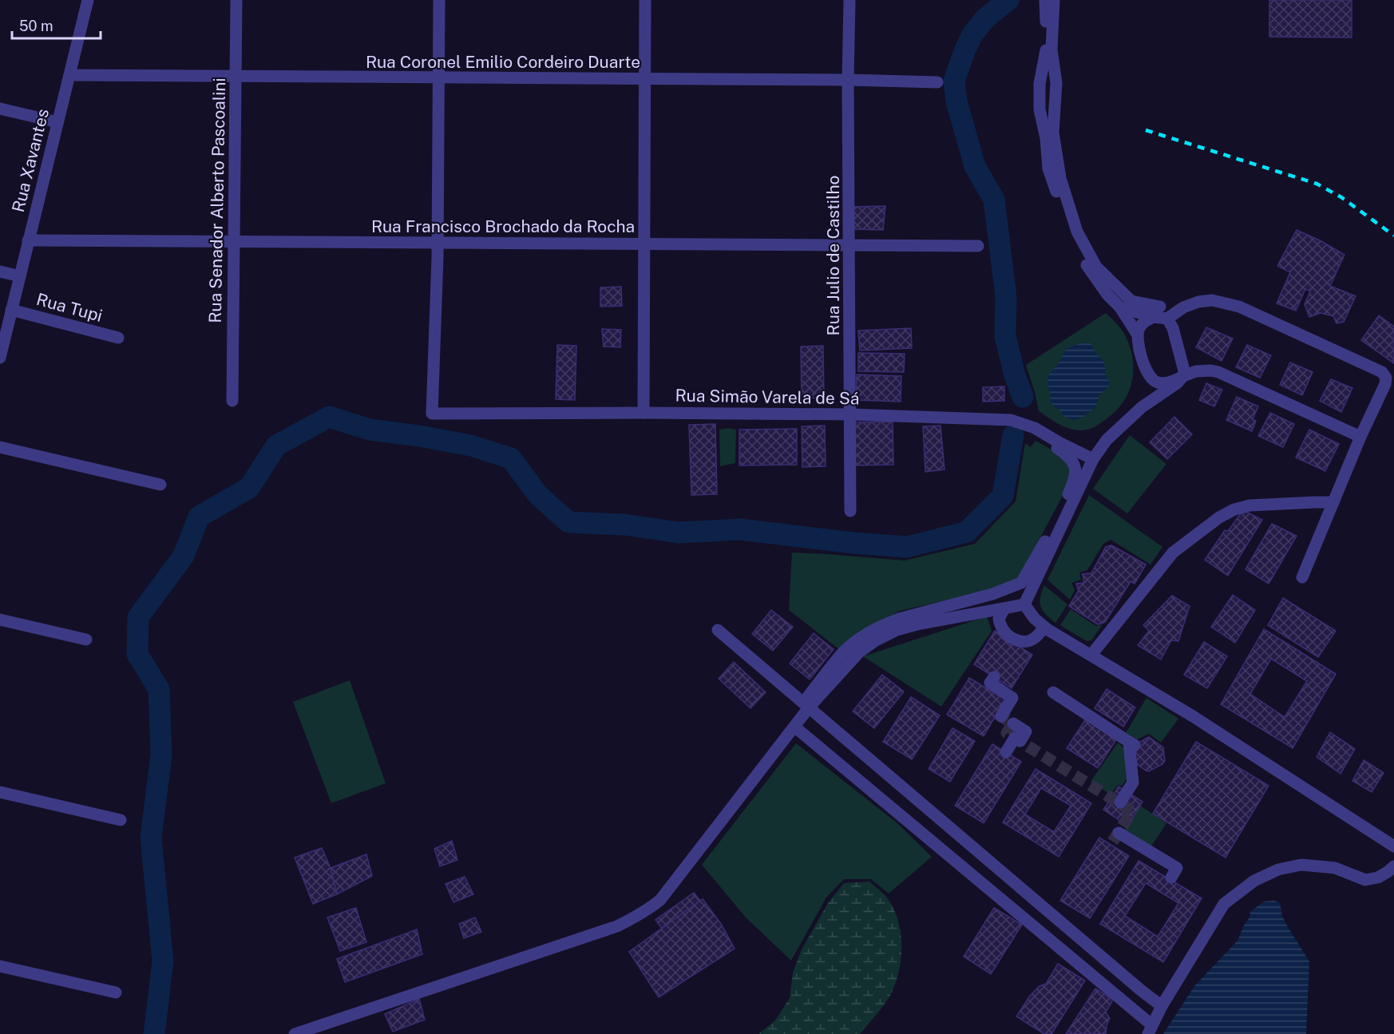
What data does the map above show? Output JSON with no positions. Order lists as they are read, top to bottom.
{
  "streets": {
    "street": [
      "Rua Coronel Emilio Cordeiro Duarte",
      "Rua Xavantes",
      "Rua Senador Alberto Pascoalini",
      "Rua Francisco Brochado da Rocha",
      "Rua Julio de Castilho",
      "Rua Tupi",
      "Rua Simão Varela de Sá"
    ]
  },
  "crossings": [
    ["Rua Coronel Emilio Cordeiro Duarte", "Rua Xavantes"],
    ["Rua Coronel Emilio Cordeiro Duarte", "Rua Senador Alberto Pascoalini"],
    ["Rua Coronel Emilio Cordeiro Duarte", "Rua Julio de Castilho"],
    ["Rua Xavantes", "Rua Francisco Brochado da Rocha"],
    ["Rua Xavantes", "Rua Tupi"],
    ["Rua Senador Alberto Pascoalini", "Rua Francisco Brochado da Rocha"],
    ["Rua Francisco Brochado da Rocha", "Rua Julio de Castilho"],
    ["Rua Francisco Brochado da Rocha", "Rua Simão Varela de Sá"],
    ["Rua Julio de Castilho", "Rua Simão Varela de Sá"]
  ],
  "scale_bar": "50 m"
}
